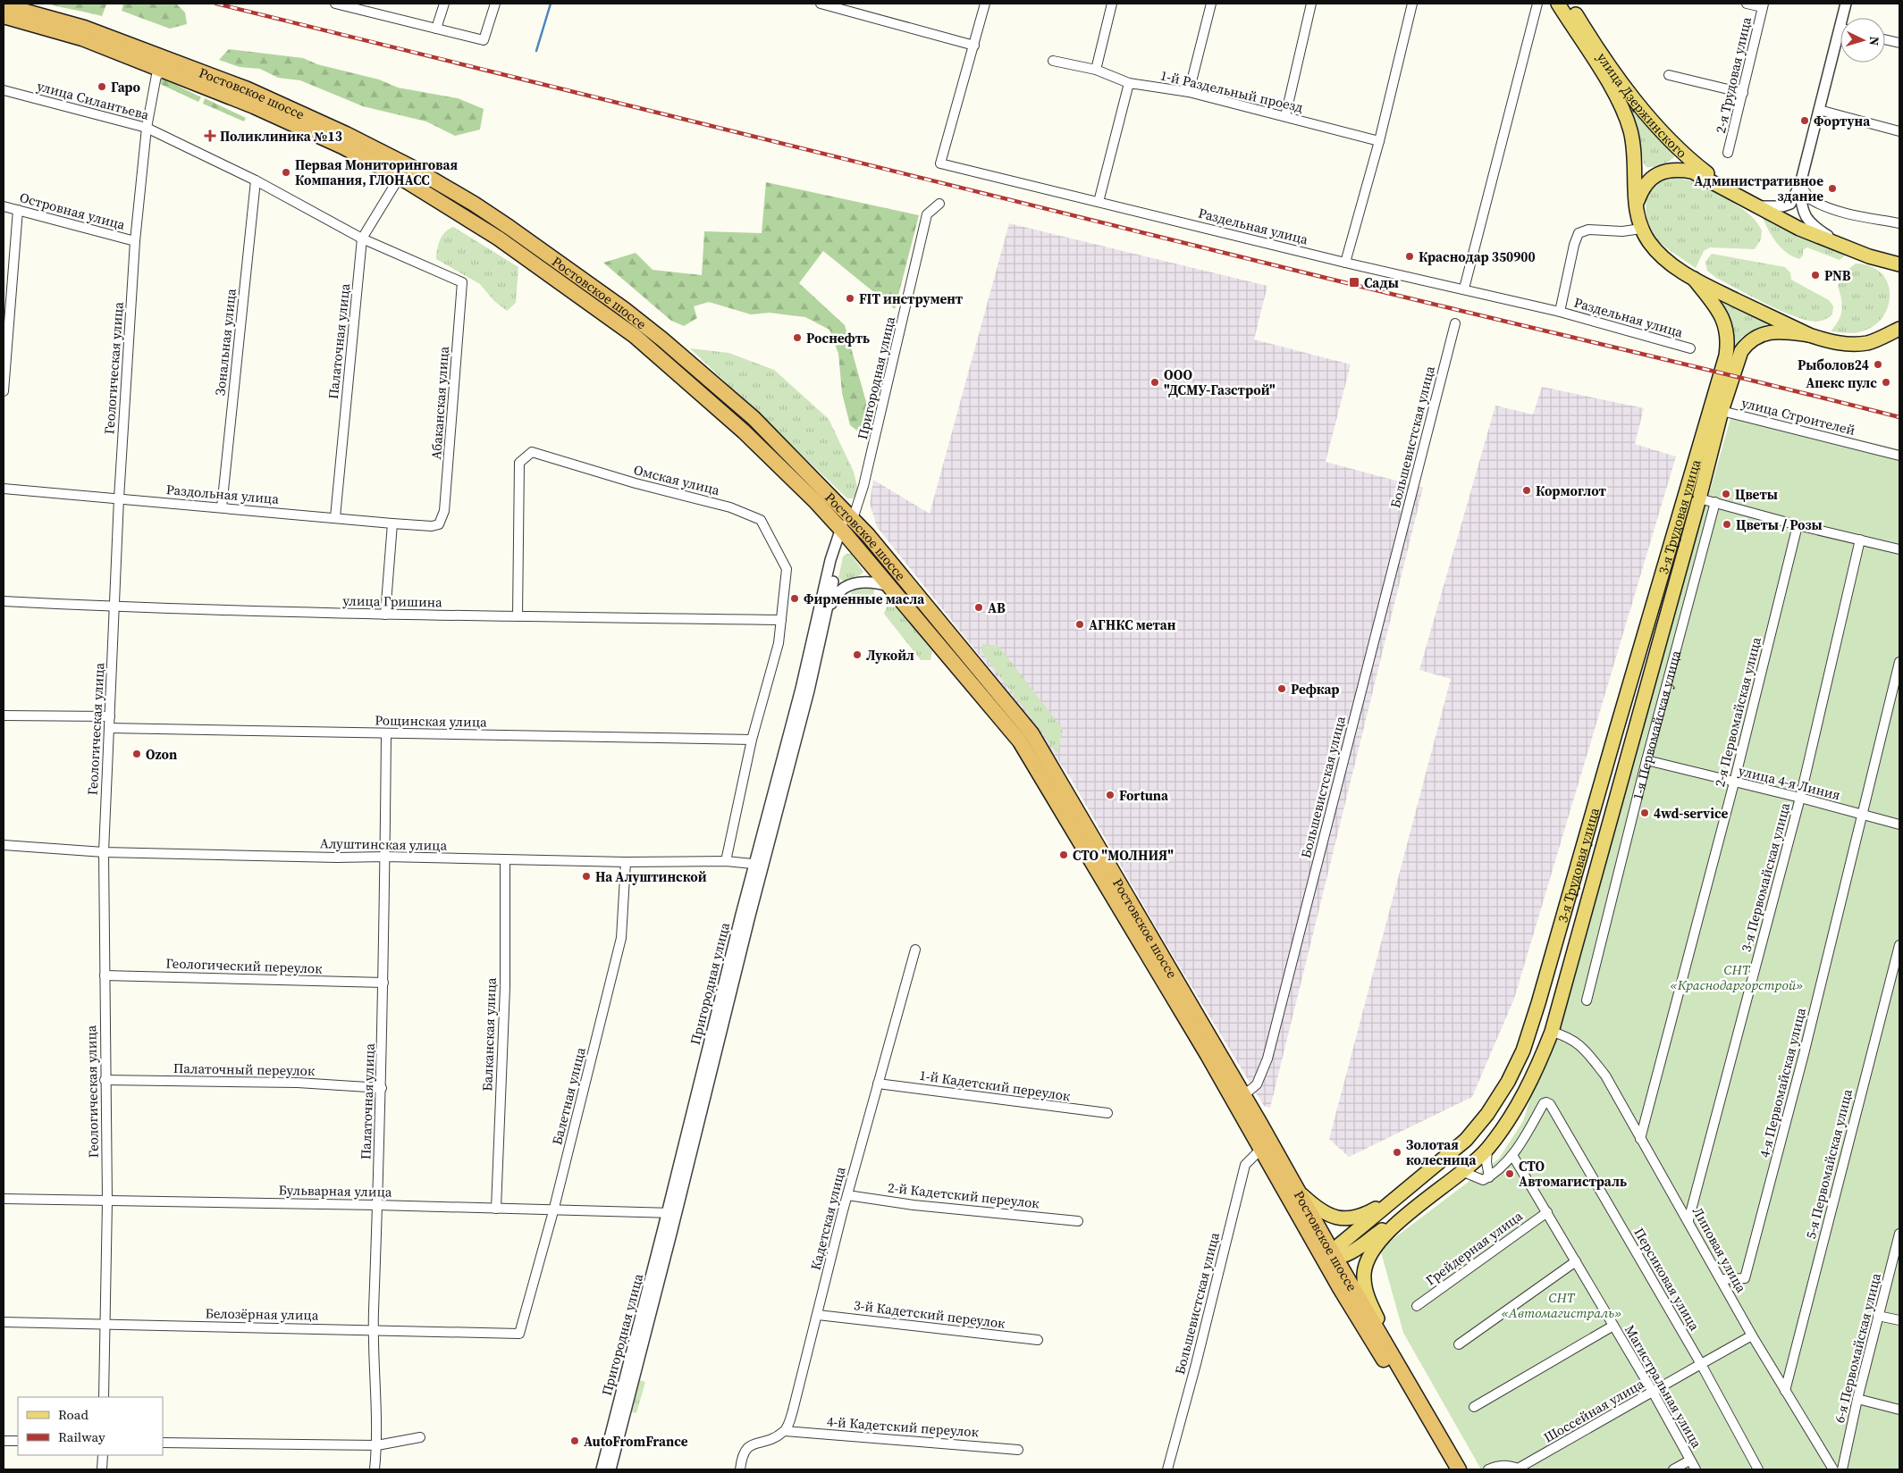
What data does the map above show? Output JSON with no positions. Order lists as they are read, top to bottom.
{
  "streets": {
    "highway": ["Ростовское шоссе"],
    "main road": ["улица Дзержинского", "3-я Трудовая улица", "1-я Первомайская улица"],
    "street": [
      "2-я Трудовая улица",
      "1-й Раздельный проезд",
      "улица Силантьева",
      "Островная улица",
      "Раздельная улица",
      "Палаточная улица",
      "Зональная улица",
      "Геологическая улица",
      "Пригородная улица",
      "Абаканская улица",
      "улица Строителей",
      "Большевистская улица",
      "Омская улица",
      "Раздольная улица",
      "улица Гришина",
      "2-я Первомайская улица",
      "Рощинская улица",
      "улица 4-я Линия",
      "Алуштинская улица",
      "3-я Первомайская улица",
      "Геологический переулок",
      "Балканская улица",
      "Палаточный переулок",
      "4-я Первомайская улица",
      "1-й Кадетский переулок",
      "Балетная улица",
      "5-я Первомайская улица",
      "Бульварная улица",
      "2-й Кадетский переулок",
      "Кадетская улица",
      "Грейдерная улица",
      "Липовая улица",
      "Персиковая улица",
      "Белозёрная улица",
      "3-й Кадетский переулок",
      "6-я Первомайская улица",
      "Магистральная улица",
      "Шоссейная улица",
      "4-й Кадетский переулок"
    ]
  },
  "crossings": [
    ["Ростовское шоссе", "Палаточная улица"],
    ["Ростовское шоссе", "Геологическая улица"],
    ["Ростовское шоссе", "Пригородная улица"],
    ["Ростовское шоссе", "Большевистская улица"],
    ["Ростовское шоссе", "3-я Трудовая улица"],
    ["улица Силантьева", "Палаточная улица"],
    ["улица Силантьева", "Зональная улица"],
    ["улица Силантьева", "Геологическая улица"],
    ["улица Силантьева", "Абаканская улица"],
    ["улица Дзержинского", "Раздельная улица"],
    ["Островная улица", "Геологическая улица"],
    ["Палаточная улица", "Раздольная улица"],
    ["Палаточная улица", "Рощинская улица"],
    ["Палаточная улица", "Алуштинская улица"],
    ["Палаточная улица", "Геологический переулок"],
    ["Палаточная улица", "Палаточный переулок"],
    ["Палаточная улица", "Бульварная улица"],
    ["Палаточная улица", "Белозёрная улица"],
    ["Зональная улица", "Раздольная улица"],
    ["Геологическая улица", "Раздольная улица"],
    ["Геологическая улица", "улица Гришина"],
    ["Геологическая улица", "Рощинская улица"],
    ["Геологическая улица", "Алуштинская улица"],
    ["Геологическая улица", "Геологический переулок"],
    ["Геологическая улица", "Палаточный переулок"],
    ["Геологическая улица", "Бульварная улица"],
    ["Геологическая улица", "Белозёрная улица"],
    ["Пригородная улица", "Алуштинская улица"],
    ["Пригородная улица", "Бульварная улица"],
    ["Абаканская улица", "Раздольная улица"],
    ["улица Строителей", "1-я Первомайская улица"],
    ["Омская улица", "улица Гришина"],
    ["3-я Трудовая улица", "1-я Первомайская улица"],
    ["3-я Трудовая улица", "Липовая улица"],
    ["2-я Первомайская улица", "улица 4-я Линия"],
    ["2-я Первомайская улица", "Липовая улица"],
    ["1-я Первомайская улица", "улица 4-я Линия"],
    ["улица 4-я Линия", "3-я Первомайская улица"],
    ["улица 4-я Линия", "4-я Первомайская улица"],
    ["Алуштинская улица", "Балканская улица"],
    ["Алуштинская улица", "Балетная улица"],
    ["3-я Первомайская улица", "Липовая улица"],
    ["Балканская улица", "Бульварная улица"],
    ["4-я Первомайская улица", "Липовая улица"],
    ["1-й Кадетский переулок", "Кадетская улица"],
    ["Балетная улица", "Бульварная улица"],
    ["Балетная улица", "Белозёрная улица"],
    ["5-я Первомайская улица", "Липовая улица"],
    ["2-й Кадетский переулок", "Кадетская улица"],
    ["Кадетская улица", "3-й Кадетский переулок"],
    ["Кадетская улица", "4-й Кадетский переулок"],
    ["Грейдерная улица", "Магистральная улица"],
    ["Липовая улица", "Шоссейная улица"],
    ["Персиковая улица", "Магистральная улица"],
    ["Персиковая улица", "Шоссейная улица"],
    ["Магистральная улица", "Шоссейная улица"]
  ],
  "parks": ["СНТ «Краснодаргорстрой»", "СНТ «Автомагистраль»"],
  "places": {
    "other": [
      "Гаро",
      "Фортуна",
      "Первая Мониторинговая Компания, ГЛОНАСС",
      "Административное здание",
      "Краснодар 350900",
      "PNB",
      "FIT инструмент",
      "Роснефть",
      "Рыболов24",
      "ООО \"ДСМУ-Газстрой\"",
      "Апекс пулс",
      "Кормоглот",
      "Цветы",
      "Цветы / Розы",
      "Фирменные масла",
      "АВ",
      "АГНКС метан",
      "Лукойл",
      "Рефкар",
      "Ozon",
      "Fortuna",
      "4wd-service",
      "СТО \"МОЛНИЯ\"",
      "На Алуштинской",
      "Золотая колесница",
      "СТО Автомагистраль",
      "AutoFromFrance"
    ],
    "health": ["Поликлиника №13"],
    "transit": ["Сады"]
  },
  "legend": ["Road", "Railway"],
  "north": "right"
}
